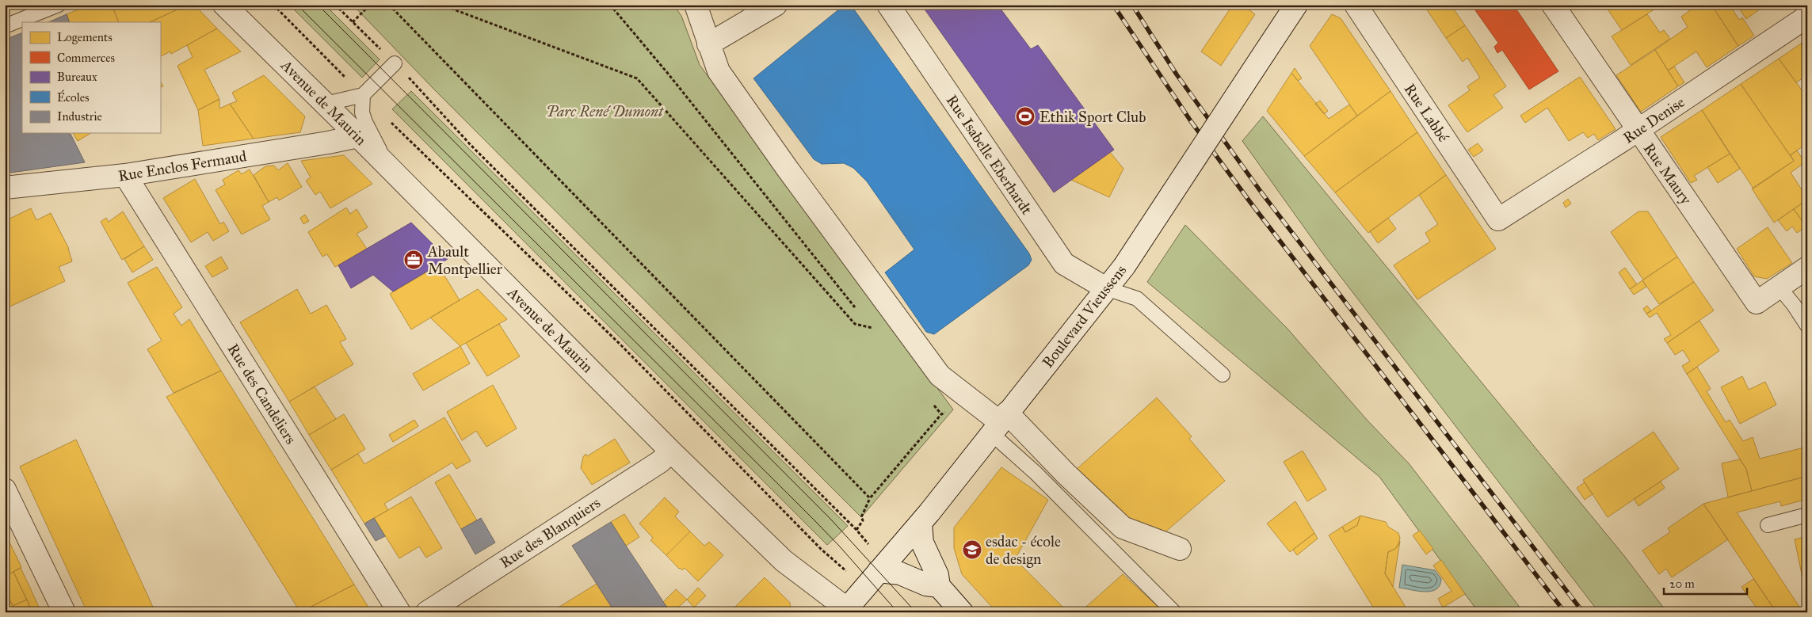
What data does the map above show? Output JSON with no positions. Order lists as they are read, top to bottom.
{
  "streets": {
    "street": [
      "Avenue de Maurin",
      "Rue Labbé",
      "Rue Denise",
      "Rue Isabelle Eberhardt",
      "Rue Enclos Fermaud",
      "Rue Maury",
      "Boulevard Vieussens",
      "Rue des Candeliers",
      "Rue des Blanquiers"
    ]
  },
  "crossings": [
    ["Avenue de Maurin", "Rue Enclos Fermaud"],
    ["Avenue de Maurin", "Boulevard Vieussens"],
    ["Avenue de Maurin", "Rue des Blanquiers"],
    ["Rue Labbé", "Rue Denise"],
    ["Rue Denise", "Rue Maury"],
    ["Rue Isabelle Eberhardt", "Boulevard Vieussens"],
    ["Rue Enclos Fermaud", "Rue des Candeliers"]
  ],
  "parks": ["Parc René Dumont"],
  "places": {
    "sports": ["Ethik Sport Club"],
    "office": ["Abault Montpellier"],
    "school or university": ["esdac - école de design"]
  },
  "legend": [
    "Logements",
    "Commerces",
    "Bureaux",
    "Écoles",
    "Industrie"
  ],
  "scale_bar": "20 m"
}
